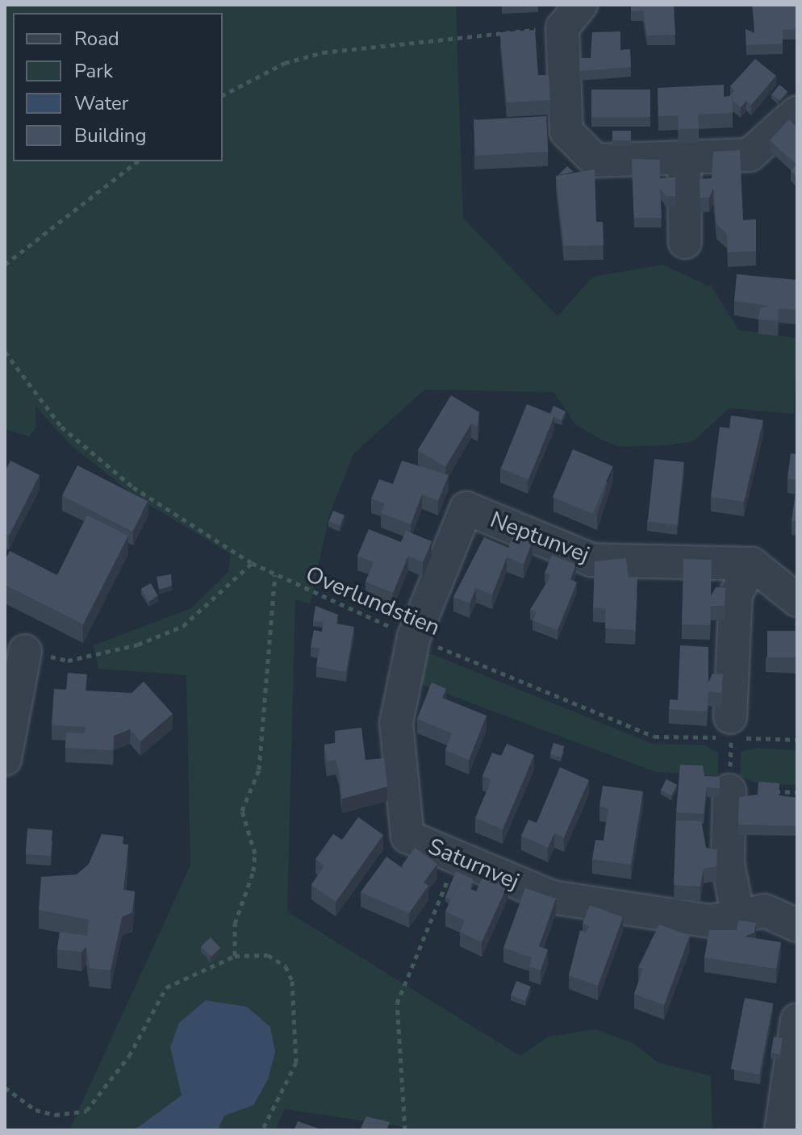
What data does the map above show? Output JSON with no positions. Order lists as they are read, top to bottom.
{
  "streets": {
    "street": ["Neptunvej", "Saturnvej"],
    "path": ["Overlundstien"]
  },
  "crossings": [
    ["Neptunvej", "Overlundstien"],
    ["Neptunvej", "Saturnvej"],
    ["Overlundstien", "Saturnvej"]
  ],
  "legend": [
    "Road",
    "Park",
    "Water",
    "Building"
  ]
}
